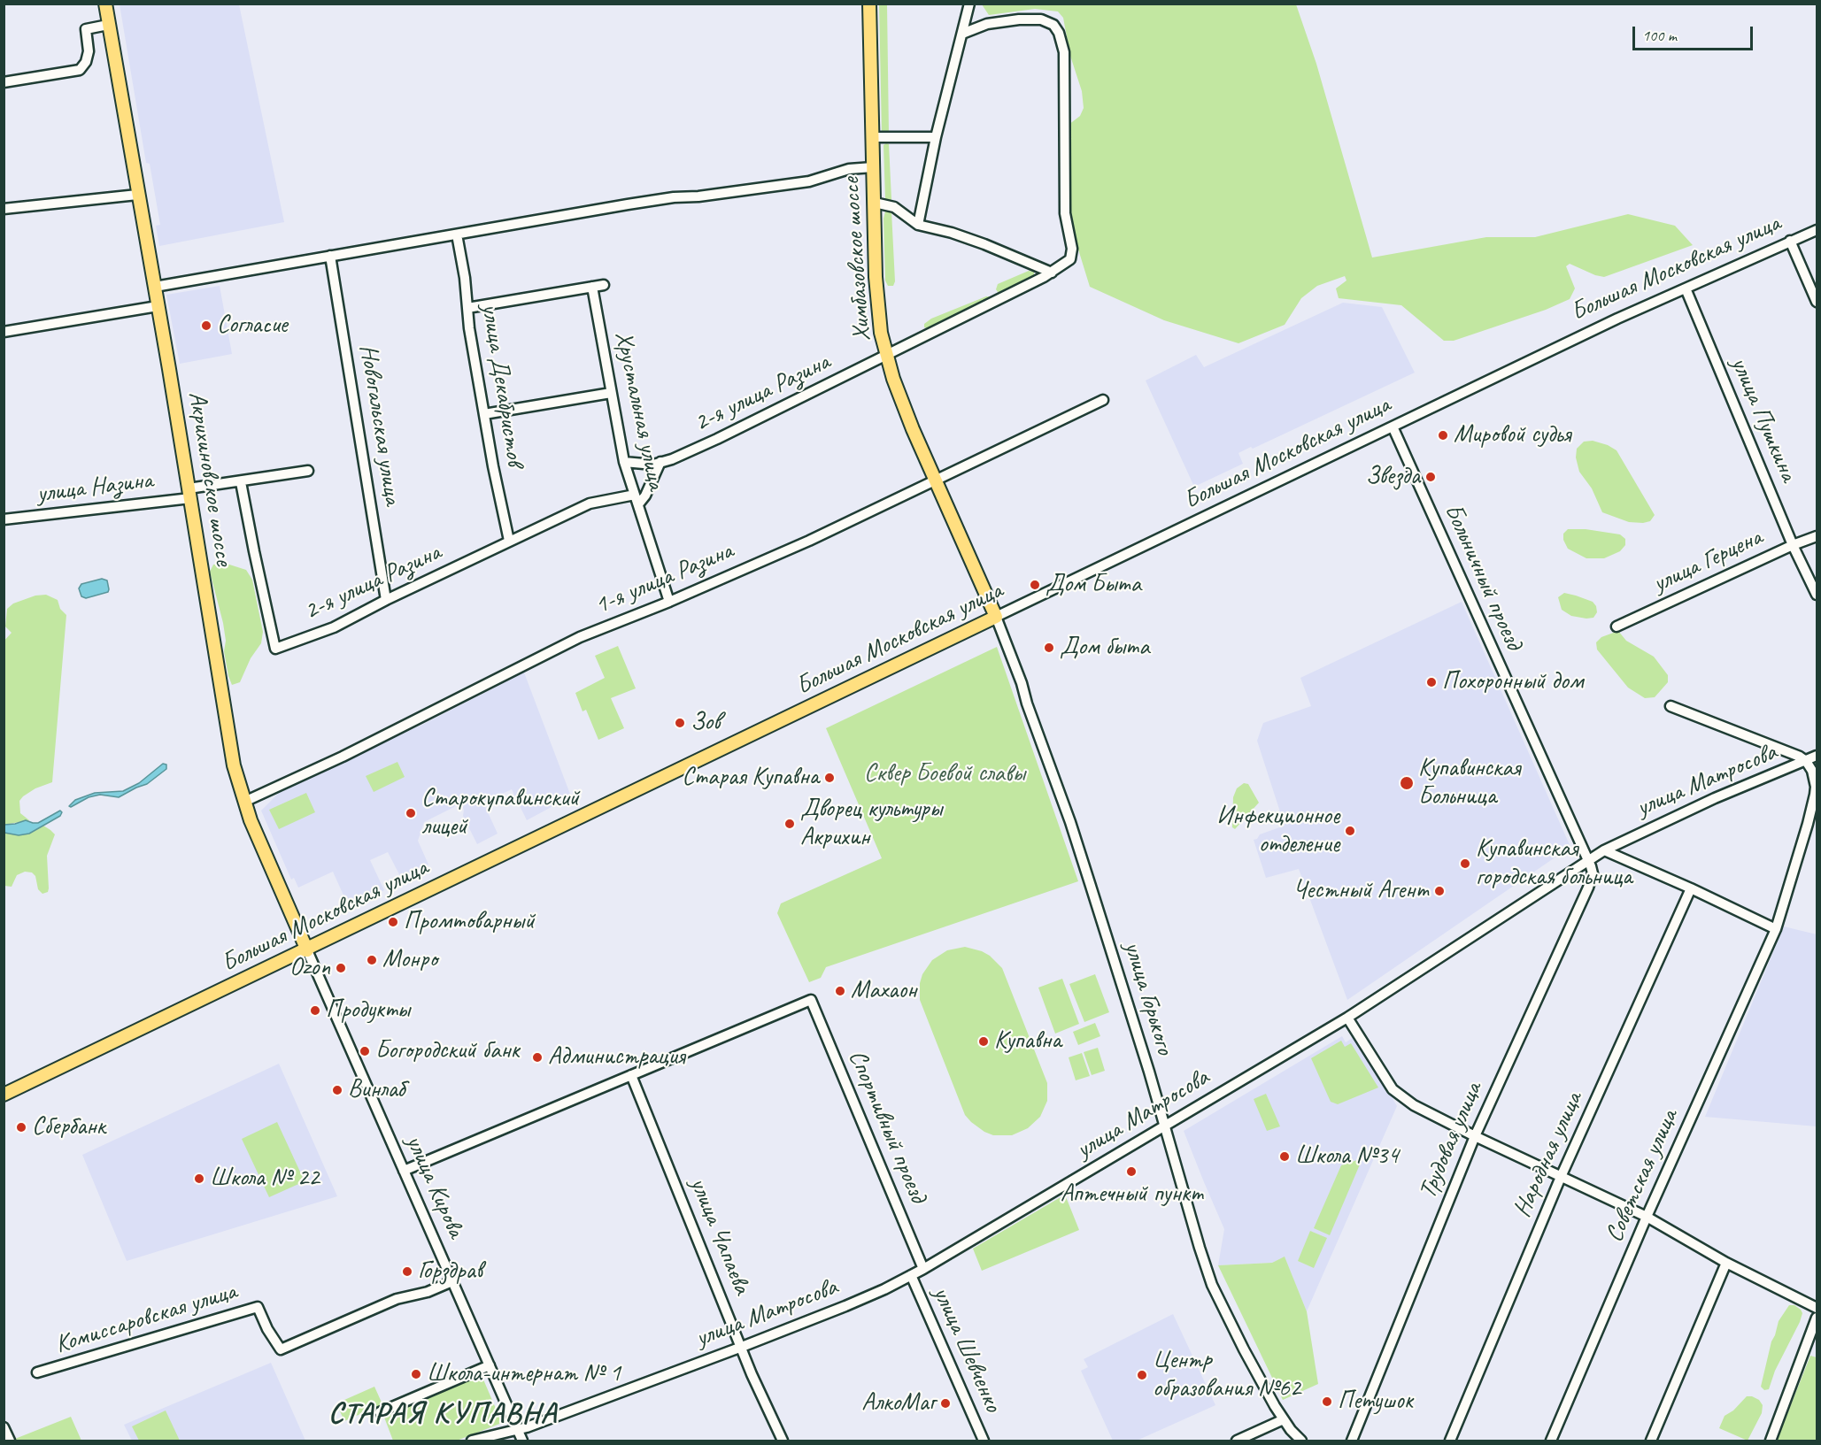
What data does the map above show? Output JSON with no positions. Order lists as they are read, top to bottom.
{
  "streets": {
    "main road": ["Химбазовское шоссе", "Большая Московская улица", "Акрихиновское шоссе"],
    "street": [
      "улица Декабристов",
      "2-я улица Разина",
      "Хрустальная улица",
      "улица Пушкина",
      "Новогальская улица",
      "улица Назина",
      "улица Герцена",
      "Больничный проезд",
      "1-я улица Разина",
      "улица Матросова",
      "улица Горького",
      "Спортивный проезд",
      "Трудовая улица",
      "Народная улица",
      "Советская улица",
      "улица Кирова",
      "улица Чапаева",
      "Комиссаровская улица",
      "улица Шевченко"
    ]
  },
  "crossings": [
    ["Химбазовское шоссе", "Большая Московская улица"],
    ["Химбазовское шоссе", "2-я улица Разина"],
    ["Химбазовское шоссе", "1-я улица Разина"],
    ["Химбазовское шоссе", "улица Горького"],
    ["Большая Московская улица", "улица Пушкина"],
    ["Большая Московская улица", "Акрихиновское шоссе"],
    ["Большая Московская улица", "Больничный проезд"],
    ["Большая Московская улица", "улица Горького"],
    ["Большая Московская улица", "улица Кирова"],
    ["улица Декабристов", "2-я улица Разина"],
    ["2-я улица Разина", "Хрустальная улица"],
    ["2-я улица Разина", "Новогальская улица"],
    ["2-я улица Разина", "улица Назина"],
    ["Хрустальная улица", "1-я улица Разина"],
    ["улица Пушкина", "улица Герцена"],
    ["Акрихиновское шоссе", "улица Назина"],
    ["Акрихиновское шоссе", "1-я улица Разина"],
    ["Акрихиновское шоссе", "улица Кирова"],
    ["Больничный проезд", "улица Матросова"],
    ["Больничный проезд", "Трудовая улица"],
    ["улица Матросова", "улица Горького"],
    ["улица Матросова", "Спортивный проезд"],
    ["улица Матросова", "Трудовая улица"],
    ["улица Матросова", "Советская улица"],
    ["улица Матросова", "улица Кирова"],
    ["улица Матросова", "улица Чапаева"],
    ["улица Матросова", "улица Шевченко"],
    ["Спортивный проезд", "улица Чапаева"],
    ["улица Кирова", "Комиссаровская улица"]
  ],
  "districts": ["СТАРАЯ КУПАВНА"],
  "parks": ["Сквер Боевой славы"],
  "places": [
    "Согласие",
    "Мировой судья",
    "Звезда",
    "Дом Быта",
    "Дом быта",
    "Похоронный дом",
    "Зов",
    "Старая Купавна",
    "Купавинская Больница",
    "Старокупавинский лицей",
    "Дворец культуры Акрихин",
    "Инфекционное отделение",
    "Купавинская городская больница",
    "Честный Агент",
    "Промтоварный",
    "Монро",
    "Ozon",
    "Махаон",
    "Продукты",
    "Купавна",
    "Богородский банк",
    "Администрация",
    "Винлаб",
    "Сбербанк",
    "Школа №34",
    "Аптечный пункт",
    "Школа № 22",
    "Горздрав",
    "Школа-интернат № 1",
    "Центр образования №62",
    "Петушок",
    "АлкоМаг"
  ],
  "scale_bar": "100 m"
}
